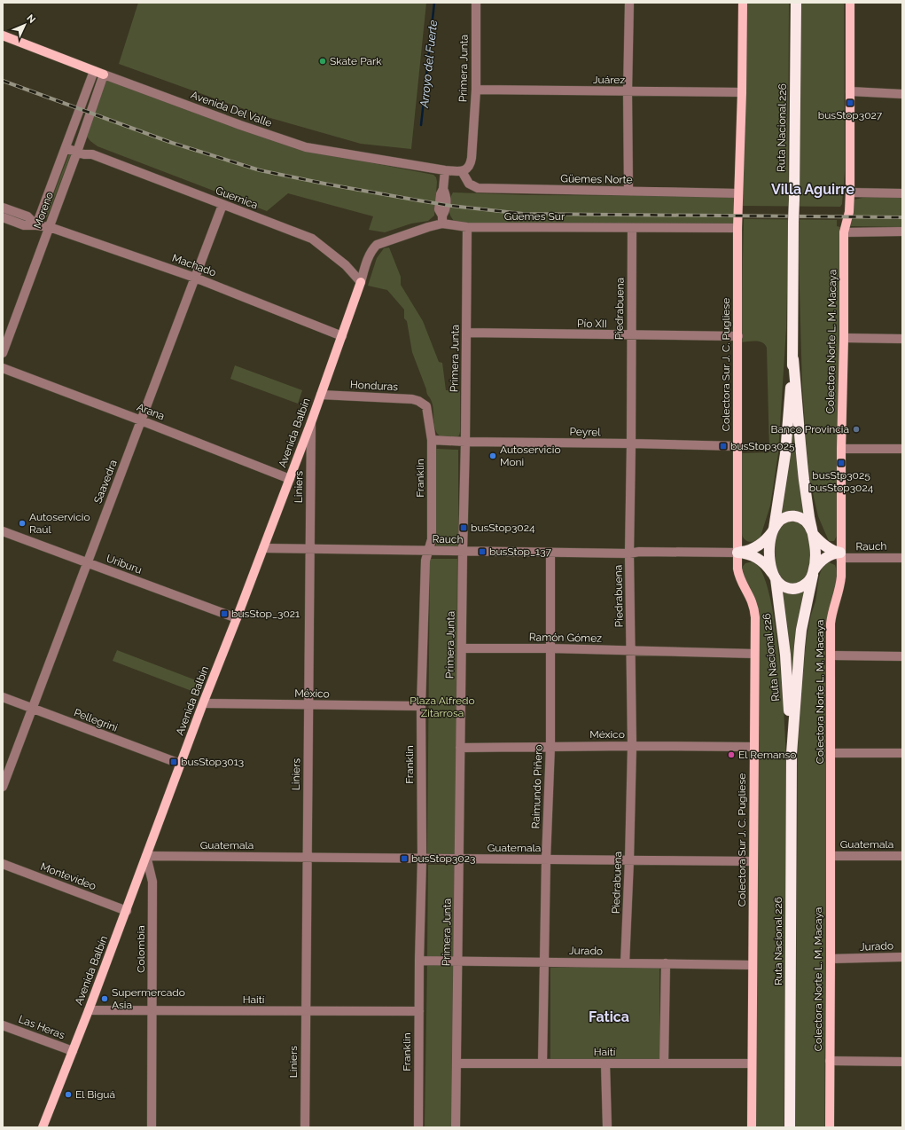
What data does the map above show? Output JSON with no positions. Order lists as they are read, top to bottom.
{
  "streets": {
    "highway": ["Ruta Nacional 226"],
    "main road": [
      "Avenida Del Valle",
      "Colectora Norte L. M. Macaya",
      "Colectora Sur J. C. Pugliese",
      "Avenida Balbín"
    ],
    "street": [
      "Primera Junta",
      "Juárez",
      "Güemes Norte",
      "Guernica",
      "Moreno",
      "Güemes Sur",
      "Machado",
      "Piedrabuena",
      "Pío XII",
      "Honduras",
      "Arana",
      "Peyrel",
      "Franklin",
      "Saavedra",
      "Liniers",
      "Rauch",
      "Uriburu",
      "Ramón Gómez",
      "México",
      "Pellegrini",
      "Raimundo Piñero",
      "Guatemala",
      "Montevideo",
      "Jurado",
      "Colombia",
      "Haití",
      "Las Heras"
    ]
  },
  "crossings": [
    ["Primera Junta", "Juárez"],
    ["Primera Junta", "Avenida Del Valle"],
    ["Primera Junta", "Güemes Norte"],
    ["Primera Junta", "Güemes Sur"],
    ["Primera Junta", "Pío XII"],
    ["Primera Junta", "Peyrel"],
    ["Primera Junta", "Rauch"],
    ["Primera Junta", "Ramón Gómez"],
    ["Primera Junta", "México"],
    ["Primera Junta", "Guatemala"],
    ["Primera Junta", "Jurado"],
    ["Primera Junta", "Haití"],
    ["Juárez", "Colectora Sur J. C. Pugliese"],
    ["Avenida Del Valle", "Güemes Norte"],
    ["Avenida Del Valle", "Moreno"],
    ["Güemes Norte", "Colectora Sur J. C. Pugliese"],
    ["Guernica", "Moreno"],
    ["Guernica", "Güemes Sur"],
    ["Guernica", "Avenida Balbín"],
    ["Guernica", "Saavedra"],
    ["Moreno", "Machado"],
    ["Güemes Sur", "Piedrabuena"],
    ["Güemes Sur", "Colectora Sur J. C. Pugliese"],
    ["Güemes Sur", "Avenida Balbín"],
    ["Machado", "Avenida Balbín"],
    ["Machado", "Saavedra"],
    ["Piedrabuena", "Pío XII"],
    ["Piedrabuena", "Peyrel"],
    ["Piedrabuena", "Rauch"],
    ["Piedrabuena", "Ramón Gómez"],
    ["Piedrabuena", "México"],
    ["Piedrabuena", "Guatemala"],
    ["Piedrabuena", "Jurado"],
    ["Pío XII", "Colectora Sur J. C. Pugliese"],
    ["Colectora Norte L. M. Macaya", "Rauch"],
    ["Colectora Norte L. M. Macaya", "Guatemala"],
    ["Colectora Norte L. M. Macaya", "Jurado"],
    ["Colectora Sur J. C. Pugliese", "Peyrel"],
    ["Colectora Sur J. C. Pugliese", "Rauch"],
    ["Colectora Sur J. C. Pugliese", "Ramón Gómez"],
    ["Colectora Sur J. C. Pugliese", "México"],
    ["Colectora Sur J. C. Pugliese", "Guatemala"],
    ["Colectora Sur J. C. Pugliese", "Jurado"],
    ["Colectora Sur J. C. Pugliese", "Haití"],
    ["Honduras", "Avenida Balbín"],
    ["Honduras", "Franklin"],
    ["Arana", "Avenida Balbín"],
    ["Arana", "Saavedra"],
    ["Peyrel", "Franklin"],
    ["Avenida Balbín", "Liniers"],
    ["Avenida Balbín", "Rauch"],
    ["Avenida Balbín", "Uriburu"],
    ["Avenida Balbín", "México"],
    ["Avenida Balbín", "Pellegrini"],
    ["Avenida Balbín", "Guatemala"],
    ["Avenida Balbín", "Montevideo"],
    ["Avenida Balbín", "Colombia"],
    ["Avenida Balbín", "Haití"],
    ["Avenida Balbín", "Las Heras"],
    ["Franklin", "Rauch"],
    ["Franklin", "México"],
    ["Franklin", "Guatemala"],
    ["Franklin", "Jurado"],
    ["Franklin", "Haití"],
    ["Saavedra", "Uriburu"],
    ["Saavedra", "Pellegrini"],
    ["Liniers", "Rauch"],
    ["Liniers", "México"],
    ["Liniers", "Guatemala"],
    ["Liniers", "Haití"],
    ["Rauch", "Raimundo Piñero"],
    ["Ramón Gómez", "Raimundo Piñero"],
    ["México", "Raimundo Piñero"],
    ["Raimundo Piñero", "Guatemala"],
    ["Raimundo Piñero", "Jurado"],
    ["Raimundo Piñero", "Haití"],
    ["Guatemala", "Colombia"],
    ["Colombia", "Haití"]
  ],
  "districts": ["Villa Aguirre", "Fatica"],
  "water": ["Arroyo del Fuerte"],
  "parks": ["Plaza Alfredo Zitarrosa"],
  "places": {
    "other": [
      "Skate Park",
      "Banco Provincia",
      "Autoservicio Moni",
      "Autoservicio Raúl",
      "El Remanso",
      "Supermercado Asia",
      "El Biguá"
    ],
    "transit": [
      "busStop3027",
      "busStop3025",
      "busStp3025 busStop3024",
      "busStop3024",
      "busStop_137",
      "busStop_3021",
      "busStop3013",
      "busStop3023"
    ]
  },
  "north": "top right"
}
